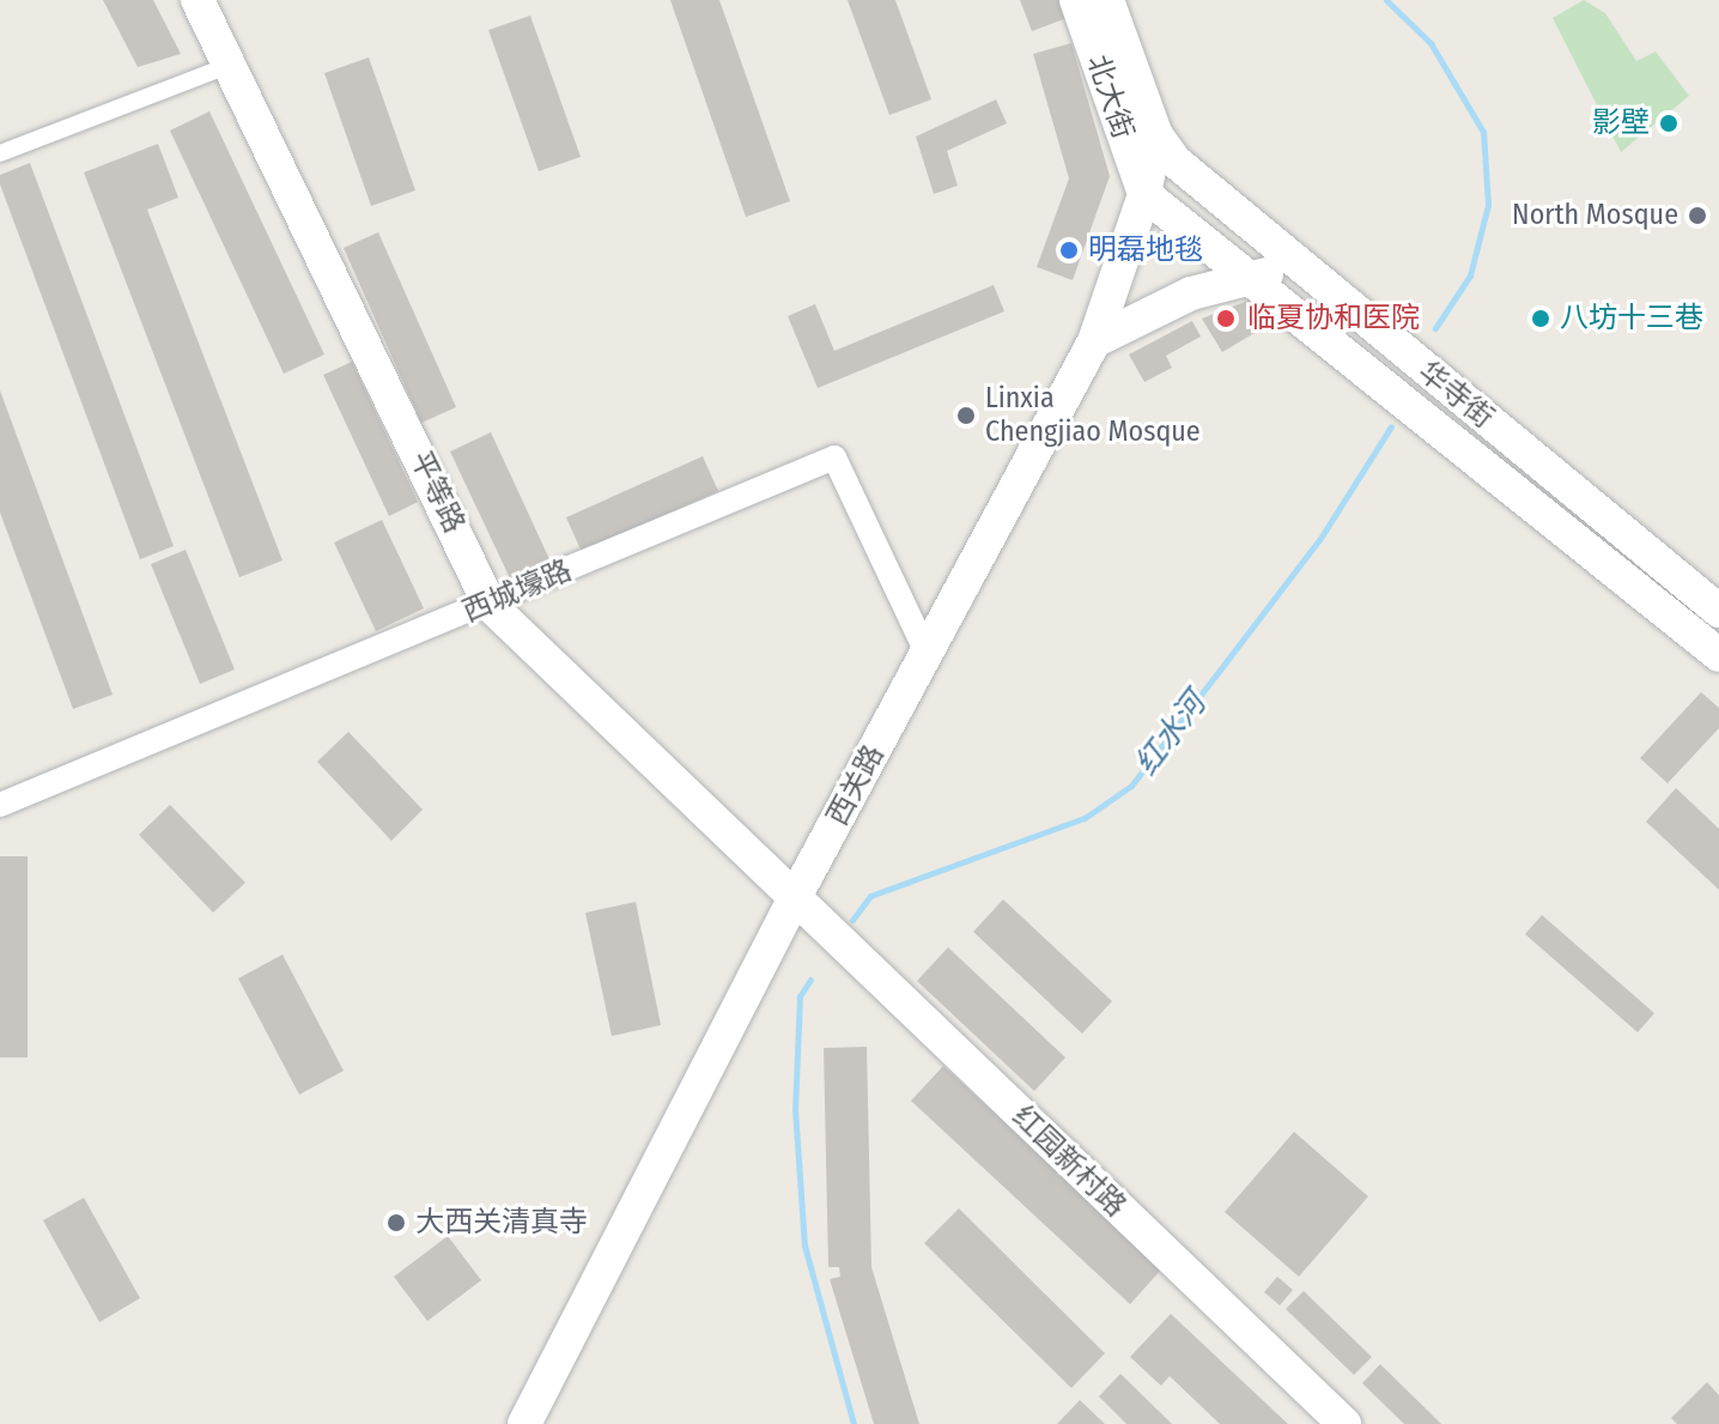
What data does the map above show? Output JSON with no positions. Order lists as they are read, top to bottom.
{
  "streets": {
    "main road": [
      "北大街",
      "华寺街",
      "平等路",
      "西关路",
      "红园新村路"
    ],
    "street": ["西城壕路"]
  },
  "crossings": [
    ["北大街", "华寺街"],
    ["北大街", "西关路"],
    ["华寺街", "西关路"],
    ["平等路", "西城壕路"],
    ["平等路", "西关路"],
    ["平等路", "红园新村路"],
    ["西城壕路", "西关路"],
    ["西关路", "红园新村路"]
  ],
  "water": ["红水河"],
  "places": [
    "影壁",
    "North Mosque",
    "明磊地毯",
    "临夏协和医院",
    "八坊十三巷",
    "Linxia Chengjiao Mosque",
    "大西关清真寺"
  ]
}
